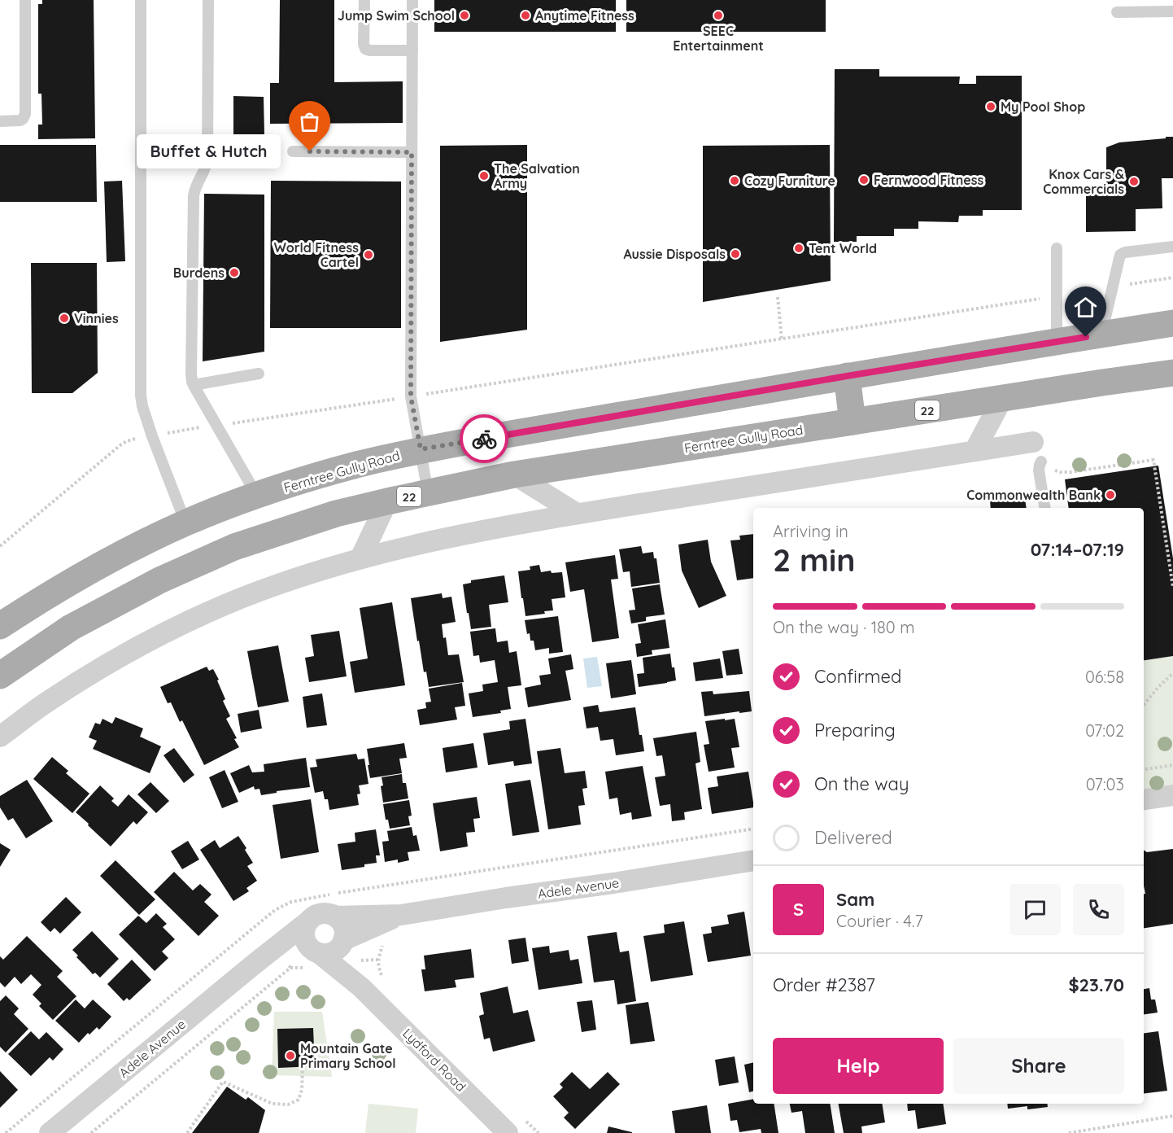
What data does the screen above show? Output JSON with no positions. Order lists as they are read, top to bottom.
{
  "streets": {
    "main road": ["22", "Ferntree Gully Road"],
    "street": ["Adele Avenue", "Lydford Road"]
  },
  "crossings": [
    ["Adele Avenue", "Lydford Road"]
  ],
  "places": [
    "Jump Swim School",
    "Anytime Fitness",
    "SEEC Entertainment",
    "My Pool Shop",
    "Buffet & Hutch",
    "The Salvation Army",
    "Fernwood Fitness",
    "Cozy Furniture",
    "Knox Cars & Commercials",
    "Tent World",
    "Aussie Disposals",
    "World Fitness Cartel",
    "Burdens",
    "Vinnies",
    "Commonwealth Bank",
    "Mountain Gate Primary School"
  ],
  "page": {
    "bubble": "Buffet & Hutch",
    "heading": ["2 min", "Arriving in", "07:14–07:19"],
    "panel": [
      "Sam",
      "Courier · 4.7",
      "Order #2387",
      "$23.70"
    ],
    "bar": "On the way · 180 m",
    "list": [
      ["Confirmed", "06:58"],
      ["Preparing", "07:02"],
      ["On the way", "07:03"],
      "Delivered"
    ],
    "round": "S",
    "buttons": ["Help", "Share"]
  }
}
